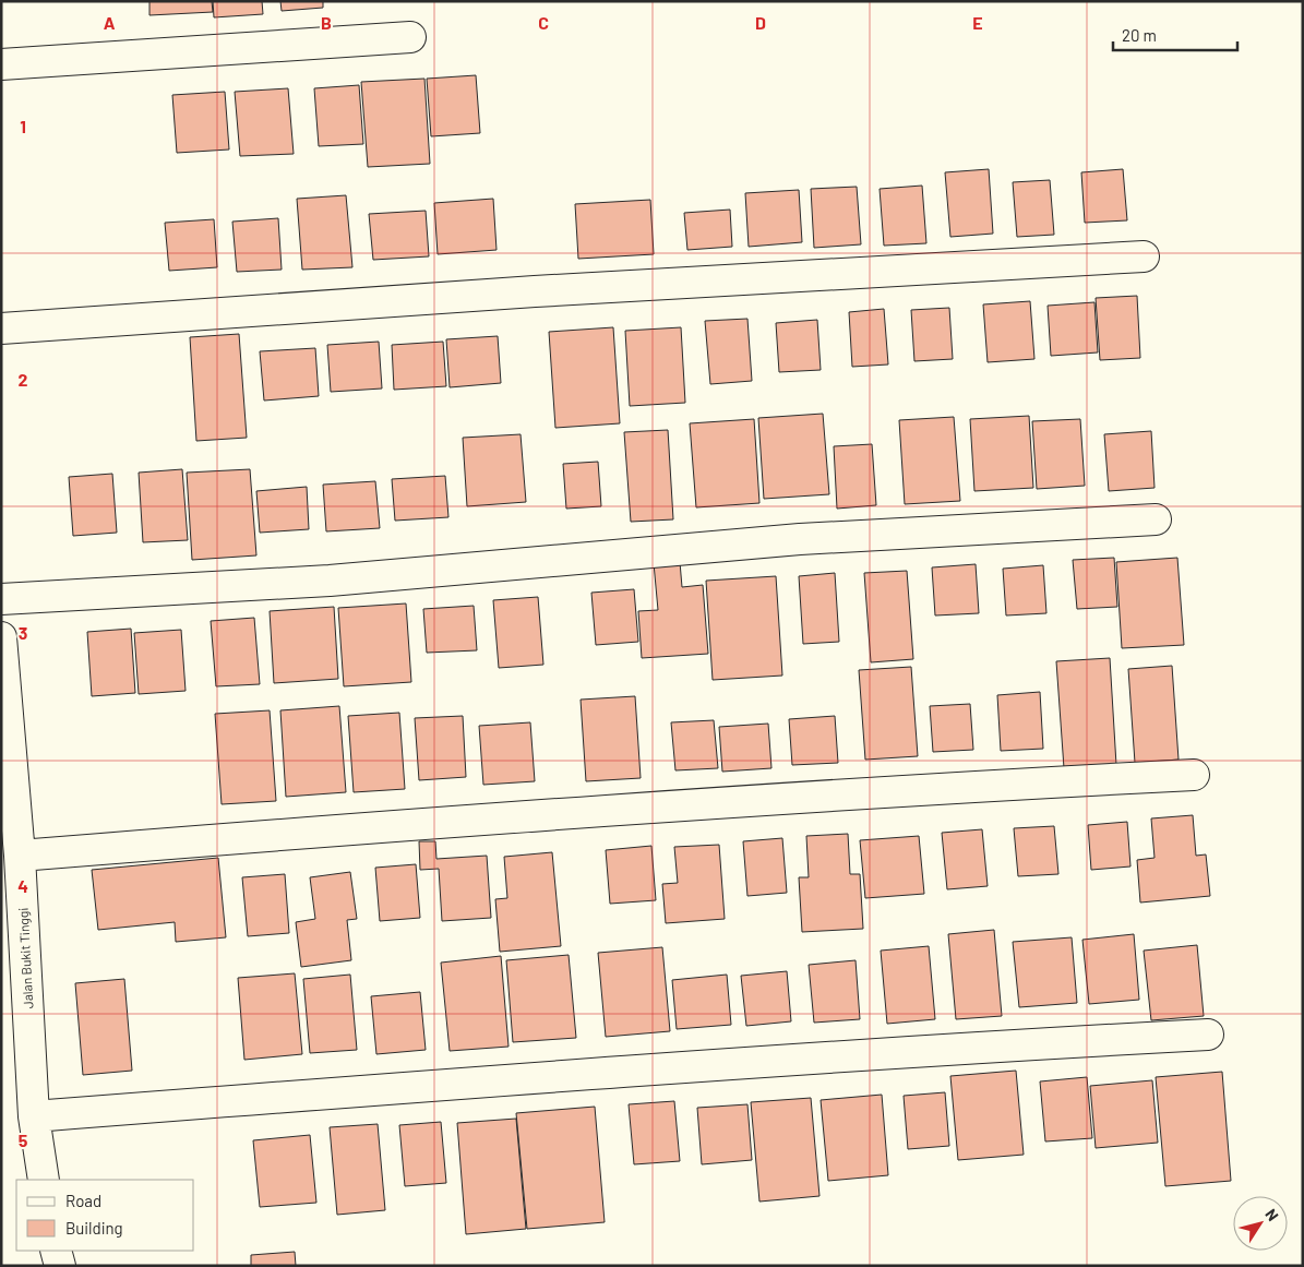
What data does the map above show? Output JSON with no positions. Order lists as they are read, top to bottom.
{
  "streets": {
    "street": ["Jalan Bukit Tinggi"]
  },
  "legend": ["Road", "Building"],
  "scale_bar": "20 m",
  "north": "top right",
  "grid": {
    "columns": [
      "A",
      "B",
      "C",
      "D",
      "E"
    ],
    "rows": [
      "1",
      "2",
      "3",
      "4",
      "5"
    ]
  }
}
